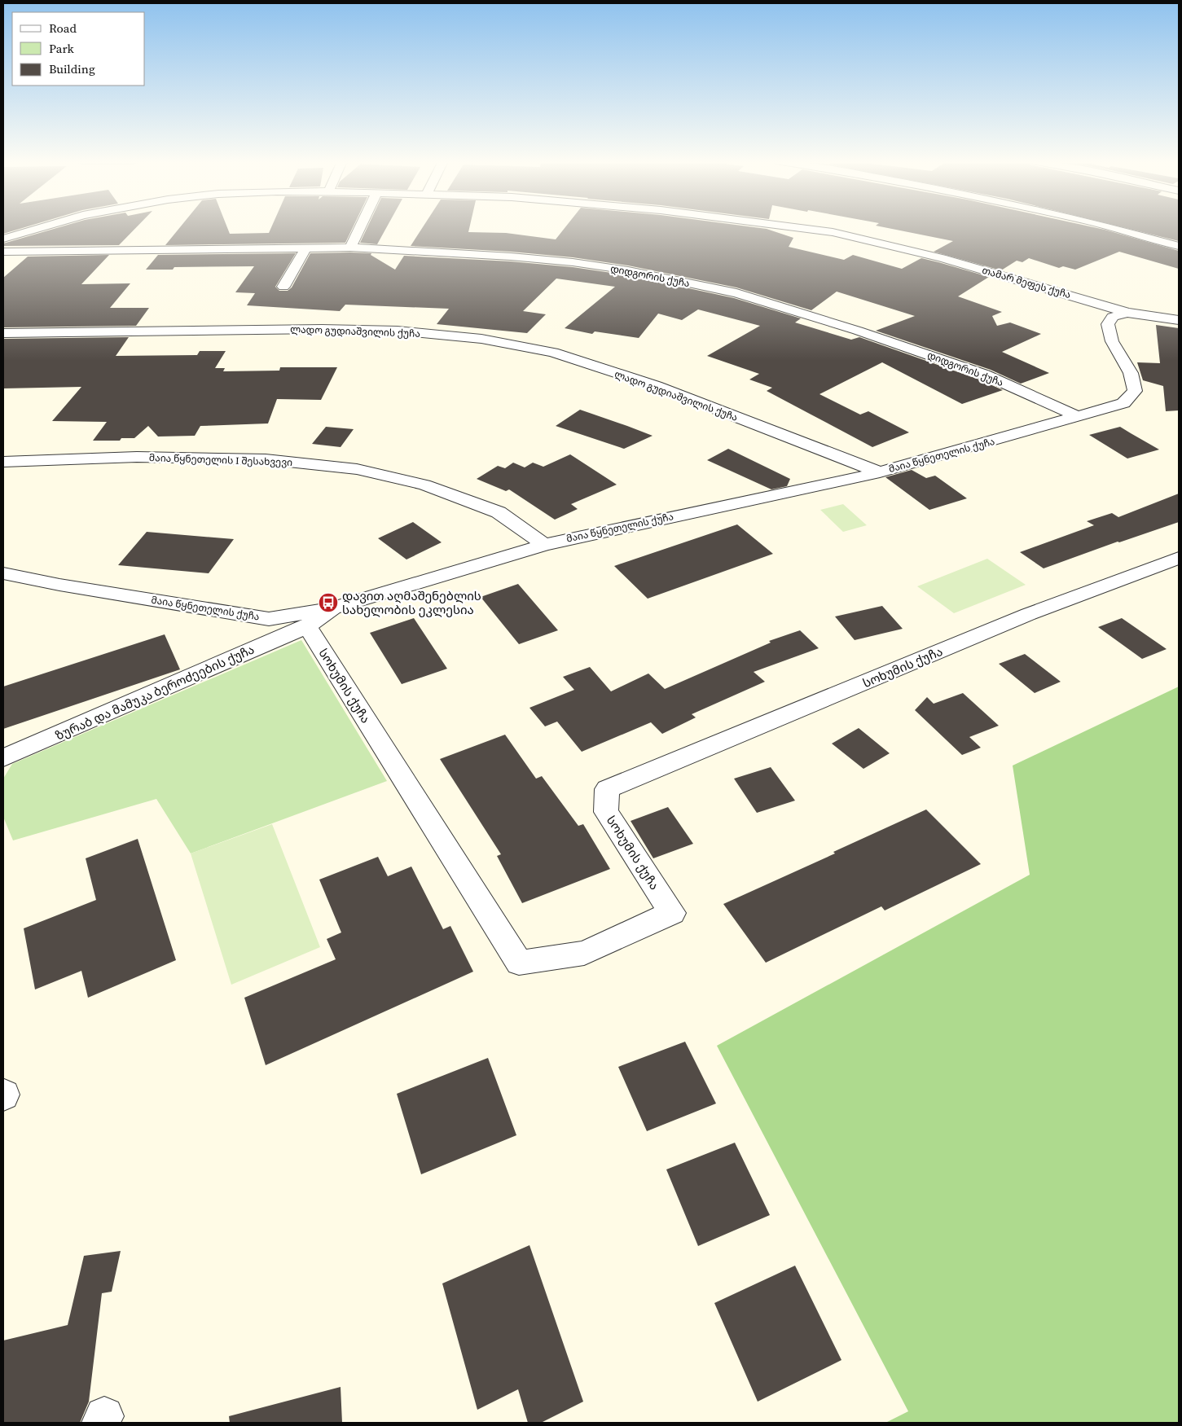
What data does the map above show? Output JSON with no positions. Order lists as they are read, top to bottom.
{
  "streets": {
    "street": [
      "დიდგორის ქუჩა",
      "თამარ მეფეს ქუჩა",
      "ლადო გუდიაშვილის ქუჩა",
      "მაია წყნეთელის ქუჩა",
      "მაია წყნეთელის I შესახვევი",
      "სოხუმის ქუჩა",
      "ზურაბ და მამუკა ბეროძეების ქუჩა"
    ]
  },
  "crossings": [
    ["დიდგორის ქუჩა", "მაია წყნეთელის ქუჩა"],
    ["თამარ მეფეს ქუჩა", "მაია წყნეთელის ქუჩა"],
    ["ლადო გუდიაშვილის ქუჩა", "მაია წყნეთელის ქუჩა"],
    ["მაია წყნეთელის ქუჩა", "მაია წყნეთელის I შესახვევი"],
    ["სოხუმის ქუჩა", "ზურაბ და მამუკა ბეროძეების ქუჩა"]
  ],
  "places": {
    "bus stop": ["დავით აღმაშენებლის სახელობის ეკლესია"]
  },
  "legend": ["Road", "Park", "Building"]
}
